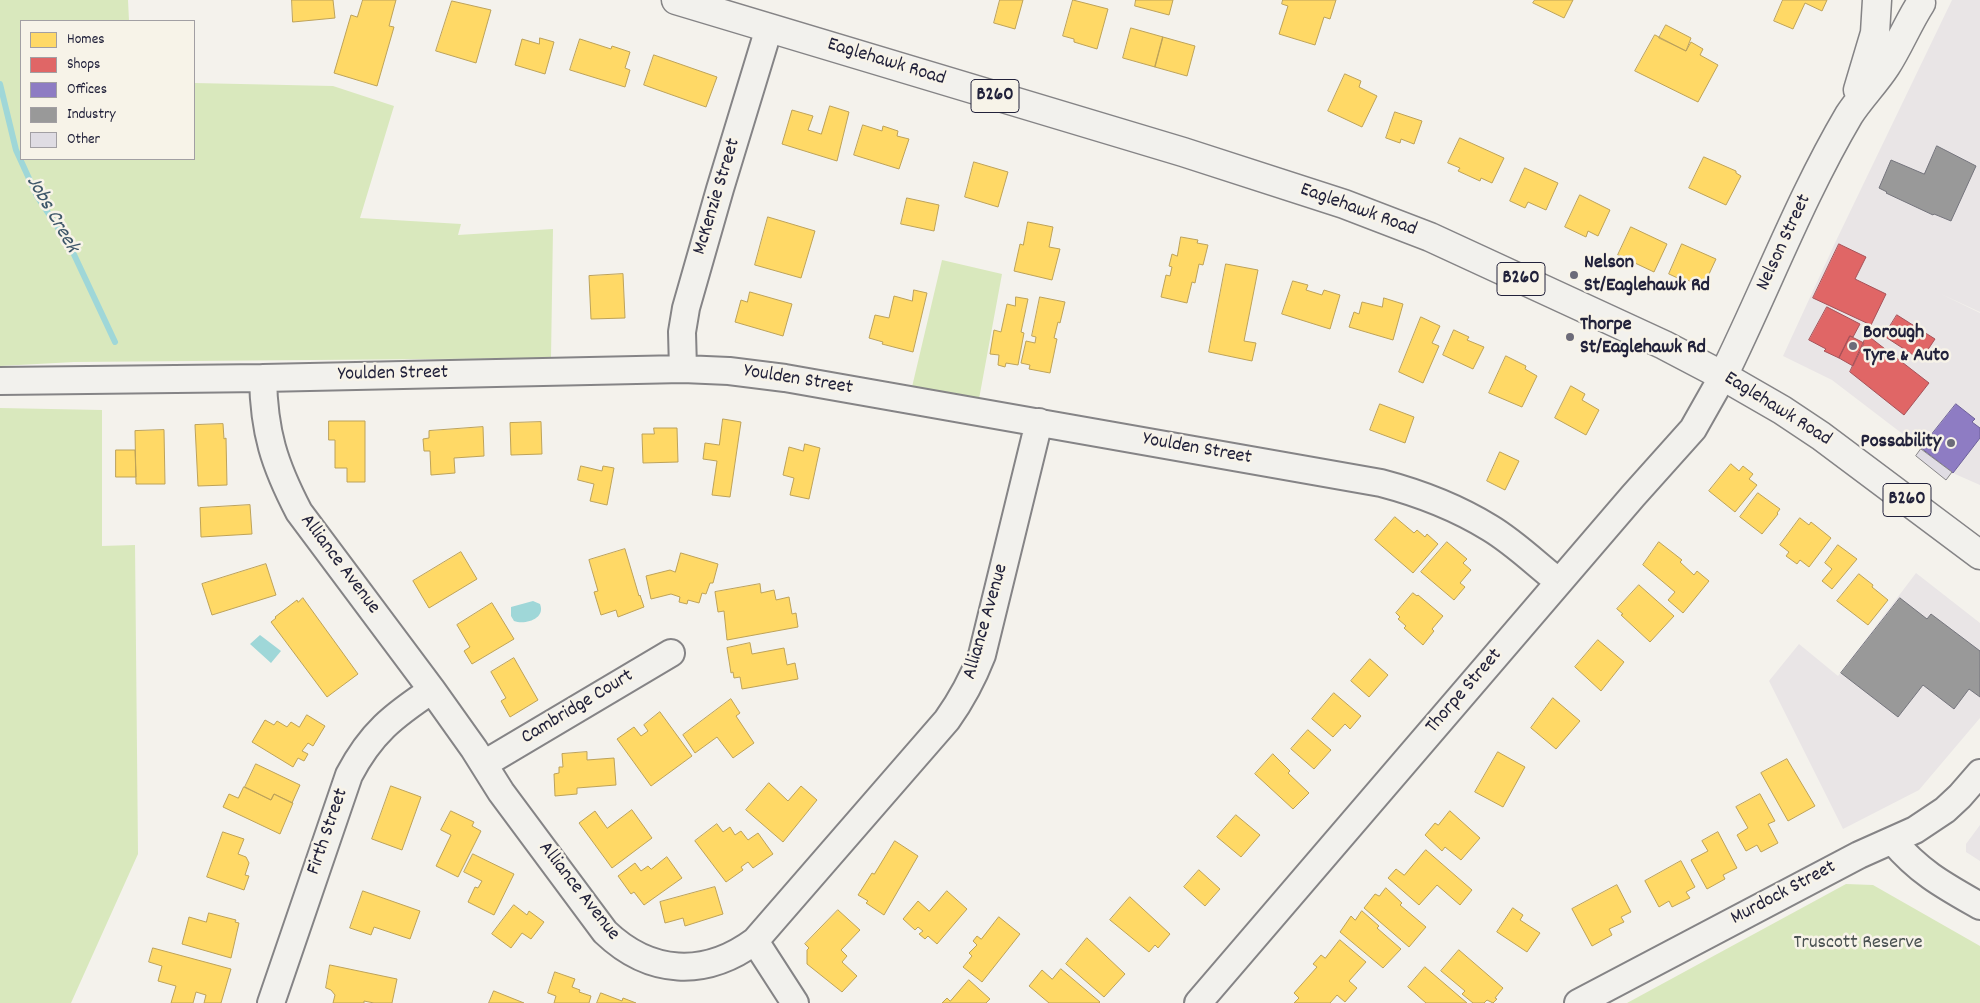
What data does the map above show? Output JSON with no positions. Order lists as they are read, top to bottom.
{
  "streets": {
    "main road": ["Eaglehawk Road", "B260", "Nelson Street"],
    "street": [
      "McKenzie Street",
      "Youlden Street",
      "Alliance Avenue",
      "Thorpe Street",
      "Cambridge Court",
      "Firth Street",
      "Murdock Street"
    ]
  },
  "crossings": [
    ["Eaglehawk Road", "McKenzie Street"],
    ["Eaglehawk Road", "Nelson Street"],
    ["Eaglehawk Road", "Thorpe Street"],
    ["McKenzie Street", "Youlden Street"],
    ["Nelson Street", "Thorpe Street"],
    ["Youlden Street", "Alliance Avenue"],
    ["Youlden Street", "Thorpe Street"],
    ["Alliance Avenue", "Cambridge Court"],
    ["Alliance Avenue", "Firth Street"]
  ],
  "water": ["Jobs Creek"],
  "parks": ["Truscott Reserve"],
  "places": [
    "Nelson St/Eaglehawk Rd",
    "Thorpe St/Eaglehawk Rd",
    "Borough Tyre & Auto",
    "Possability"
  ],
  "legend": [
    "Homes",
    "Shops",
    "Offices",
    "Industry",
    "Other"
  ]
}
